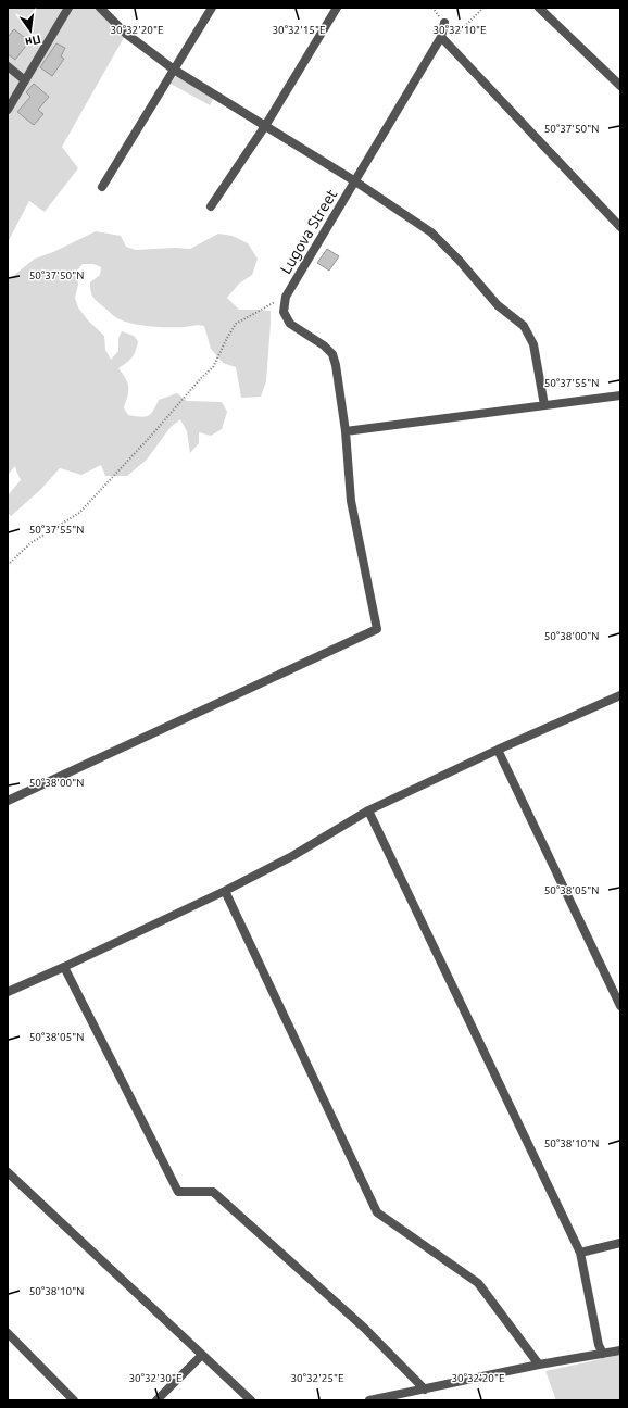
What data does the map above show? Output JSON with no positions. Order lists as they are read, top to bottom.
{
  "streets": {
    "street": ["Lugova Street"]
  },
  "north": "bottom",
  "coordinates": [
    "30°32'20\"E",
    "30°32'15\"E",
    "30°32'10\"E",
    "50°37'50\"N",
    "50°37'55\"N",
    "50°38'00\"N",
    "50°38'05\"N",
    "50°38'10\"N",
    "30°32'30\"E",
    "30°32'25\"E"
  ]
}
